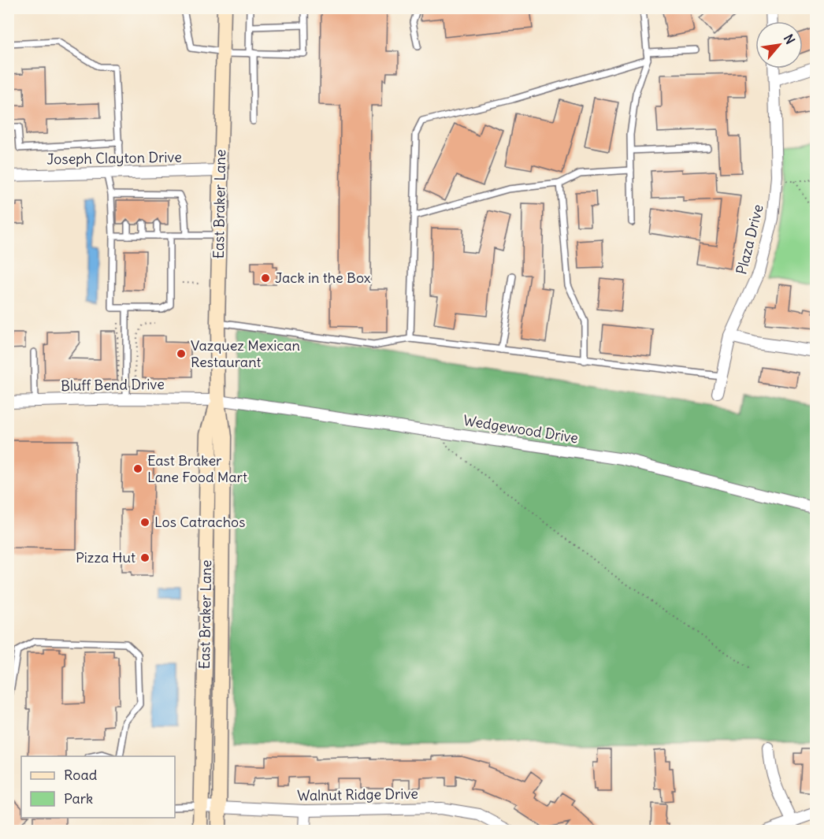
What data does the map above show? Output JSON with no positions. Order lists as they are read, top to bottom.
{
  "streets": {
    "main road": ["East Braker Lane"],
    "street": [
      "Joseph Clayton Drive",
      "Plaza Drive",
      "Bluff Bend Drive",
      "Wedgewood Drive",
      "Walnut Ridge Drive"
    ]
  },
  "crossings": [
    ["Joseph Clayton Drive", "East Braker Lane"],
    ["East Braker Lane", "Bluff Bend Drive"],
    ["East Braker Lane", "Wedgewood Drive"],
    ["East Braker Lane", "Walnut Ridge Drive"],
    ["Bluff Bend Drive", "Wedgewood Drive"]
  ],
  "places": [
    "Jack in the Box",
    "Vazquez Mexican Restaurant",
    "East Braker Lane Food Mart",
    "Los Catrachos",
    "Pizza Hut"
  ],
  "legend": ["Road", "Park"],
  "north": "top right"
}
